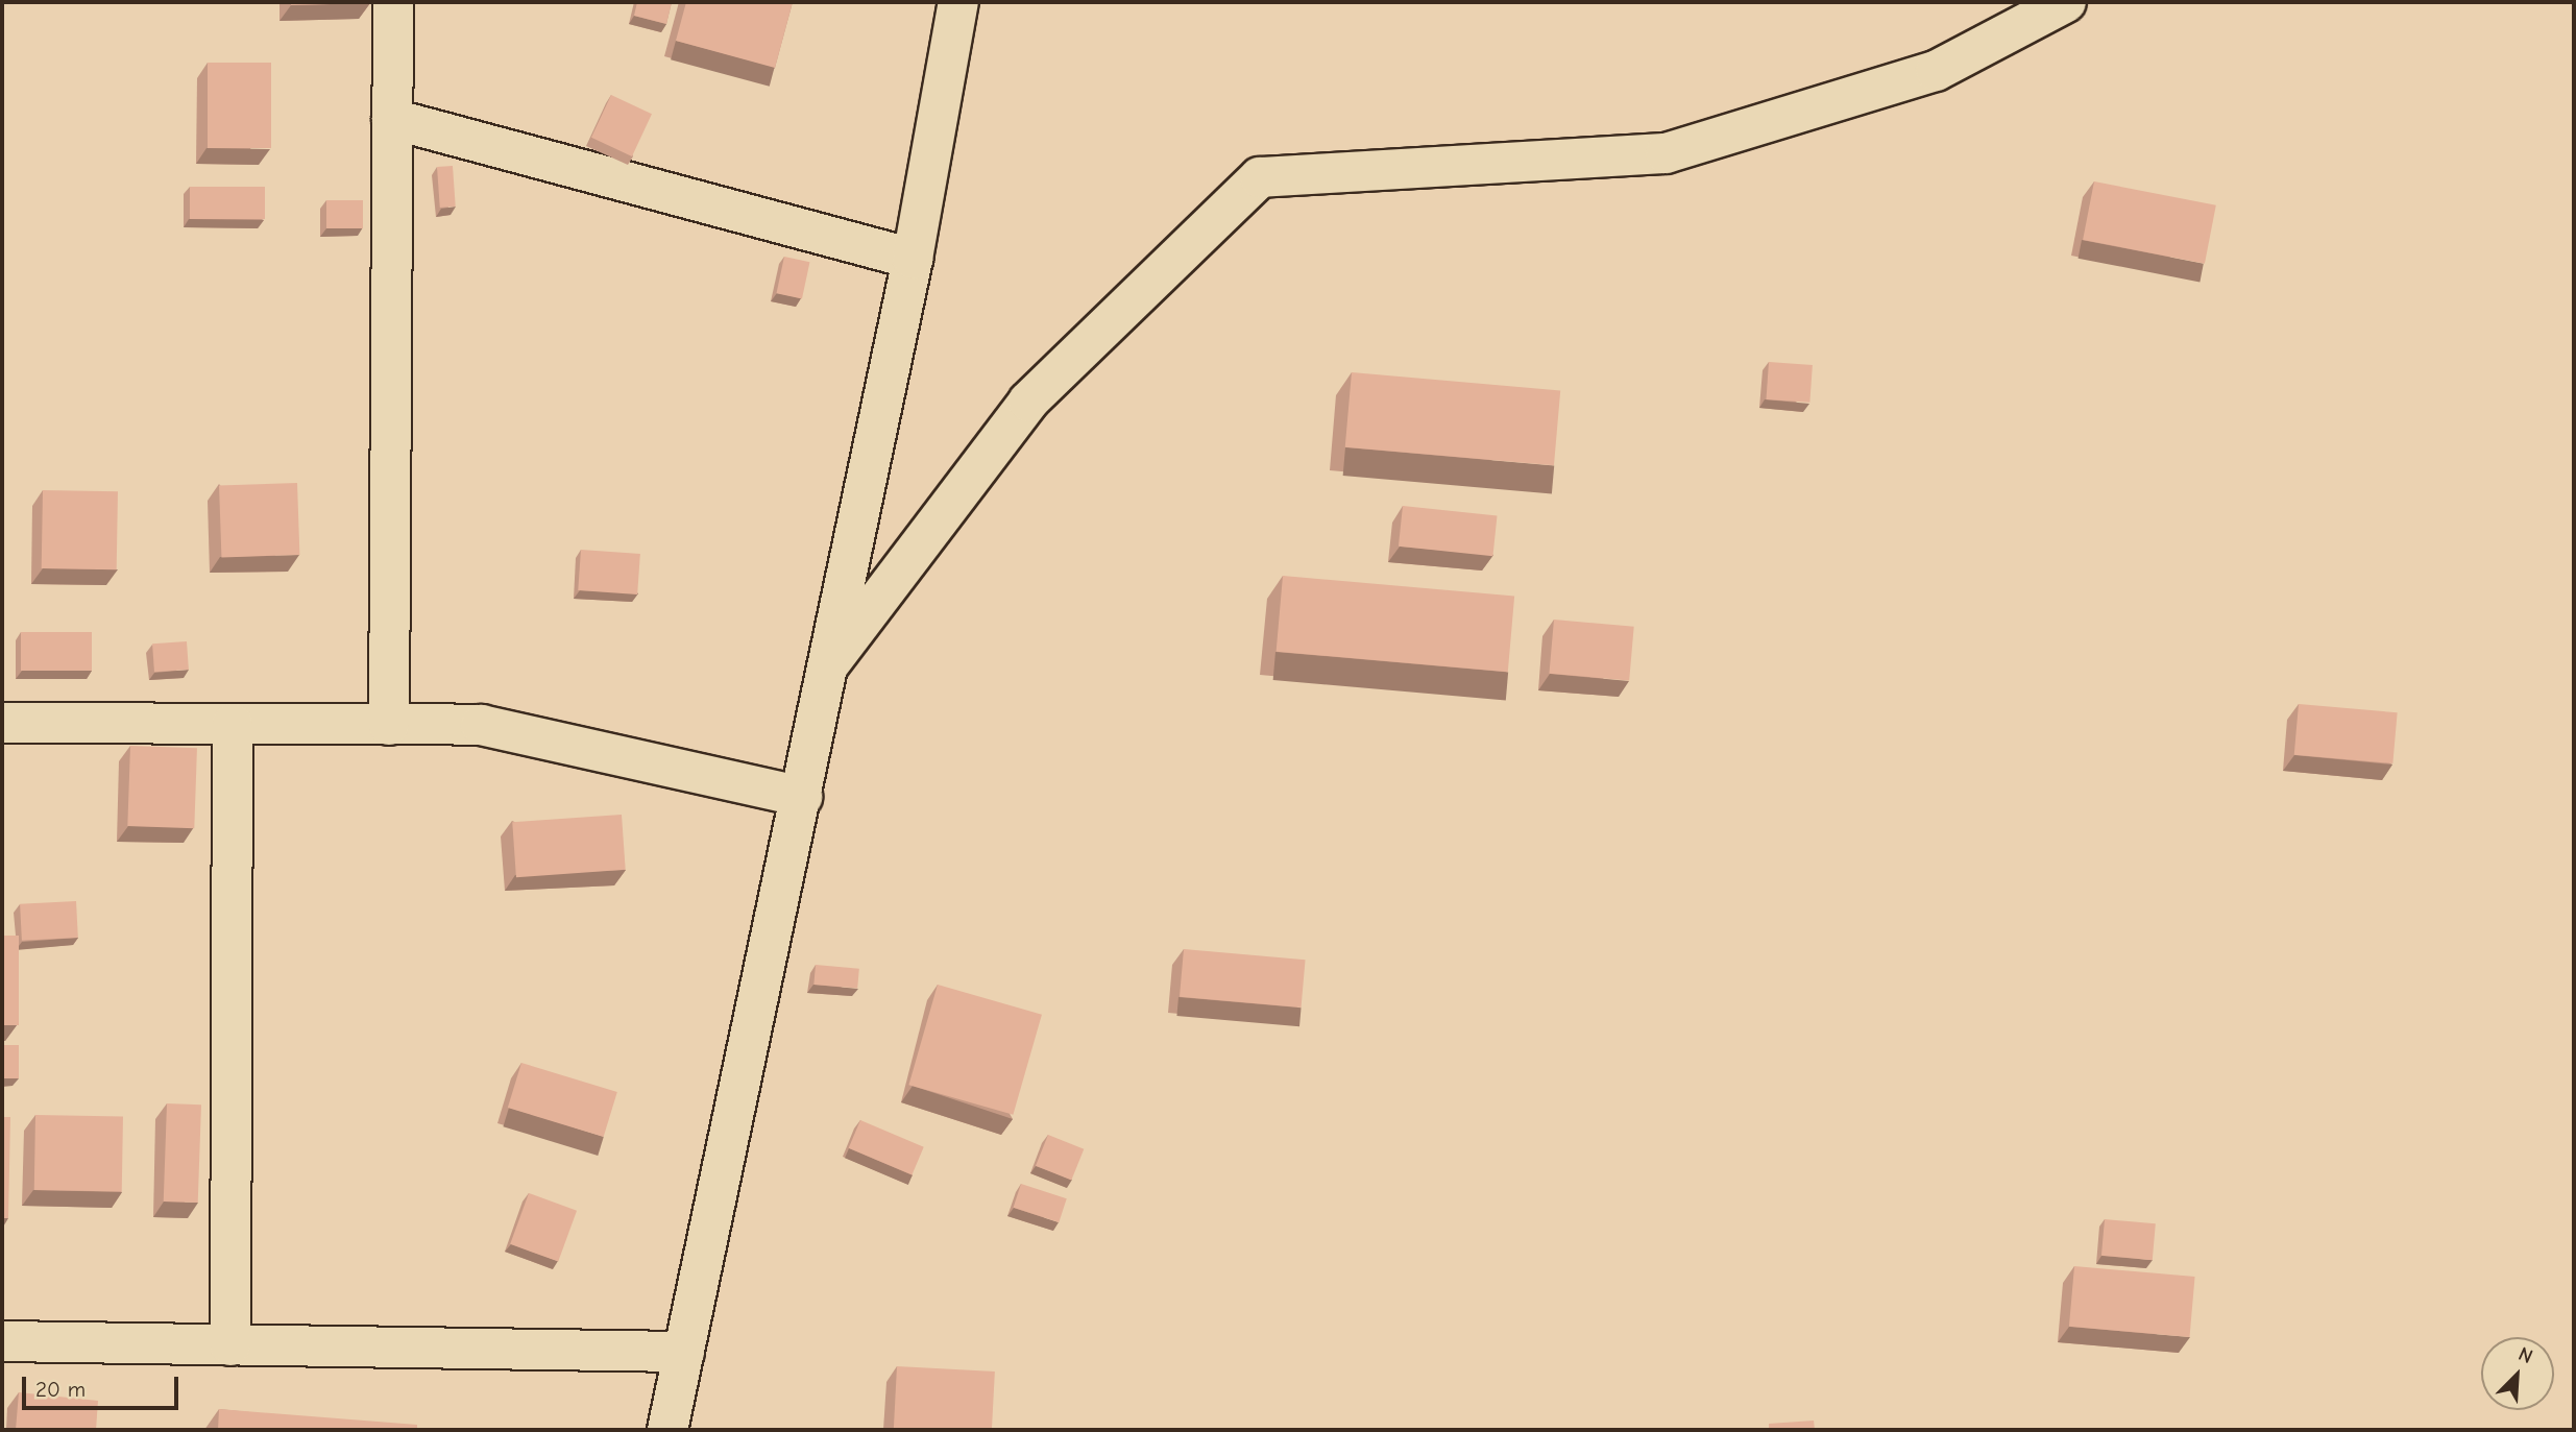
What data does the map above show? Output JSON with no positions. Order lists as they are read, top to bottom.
{
  "scale_bar": "20 m",
  "north": "top right"
}
